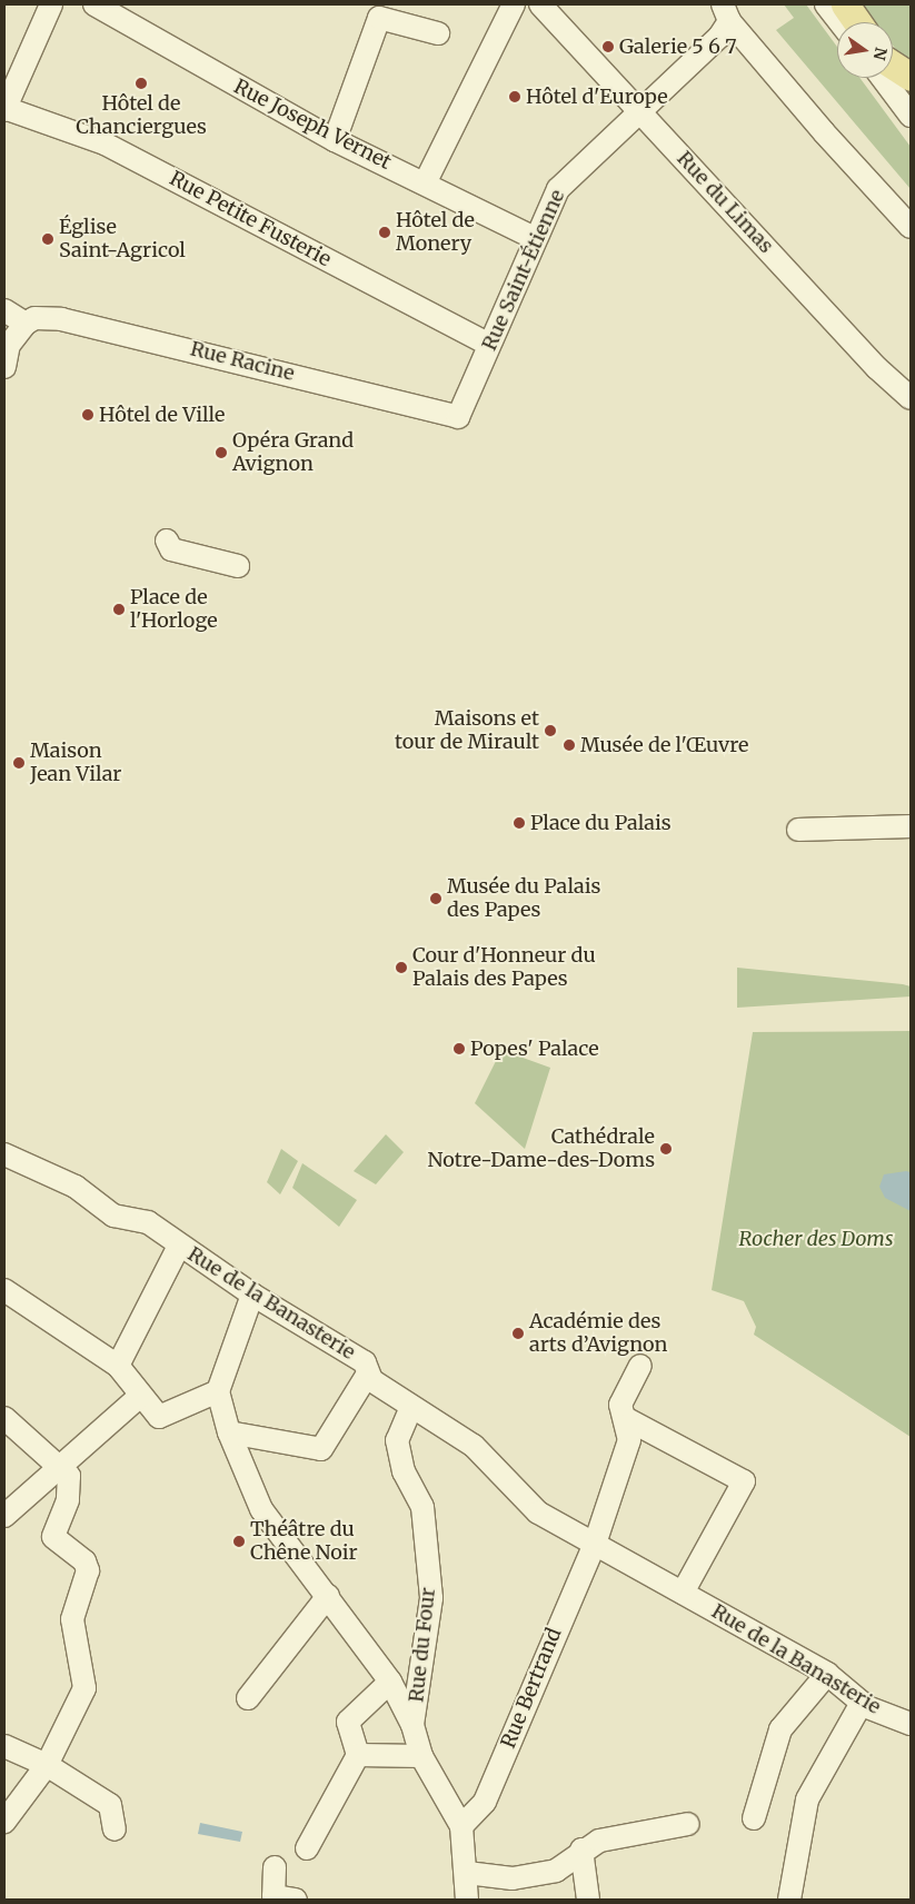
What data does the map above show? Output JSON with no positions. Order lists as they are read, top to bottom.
{
  "streets": {
    "street": [
      "Rue Joseph Vernet",
      "Rue du Limas",
      "Rue Petite Fusterie",
      "Rue Saint-Étienne",
      "Rue Racine",
      "Rue de la Banasterie",
      "Rue du Four",
      "Rue Bertrand"
    ]
  },
  "crossings": [
    ["Rue Joseph Vernet", "Rue Saint-Étienne"],
    ["Rue du Limas", "Rue Saint-Étienne"],
    ["Rue Petite Fusterie", "Rue Saint-Étienne"],
    ["Rue Saint-Étienne", "Rue Racine"],
    ["Rue de la Banasterie", "Rue du Four"],
    ["Rue de la Banasterie", "Rue Bertrand"]
  ],
  "parks": ["Rocher des Doms"],
  "places": [
    "Galerie 5 6 7",
    "Hôtel de Chanciergues",
    "Hôtel d'Europe",
    "Hôtel de Monery",
    "Église Saint-Agricol",
    "Hôtel de Ville",
    "Opéra Grand Avignon",
    "Place de l'Horloge",
    "Maisons et tour de Mirault",
    "Musée de l'Œuvre",
    "Maison Jean Vilar",
    "Place du Palais",
    "Musée du Palais des Papes",
    "Cour d'Honneur du Palais des Papes",
    "Popes' Palace",
    "Cathédrale Notre-Dame-des-Doms",
    "Académie des arts d’Avignon",
    "Théâtre du Chêne Noir"
  ],
  "north": "right"
}
